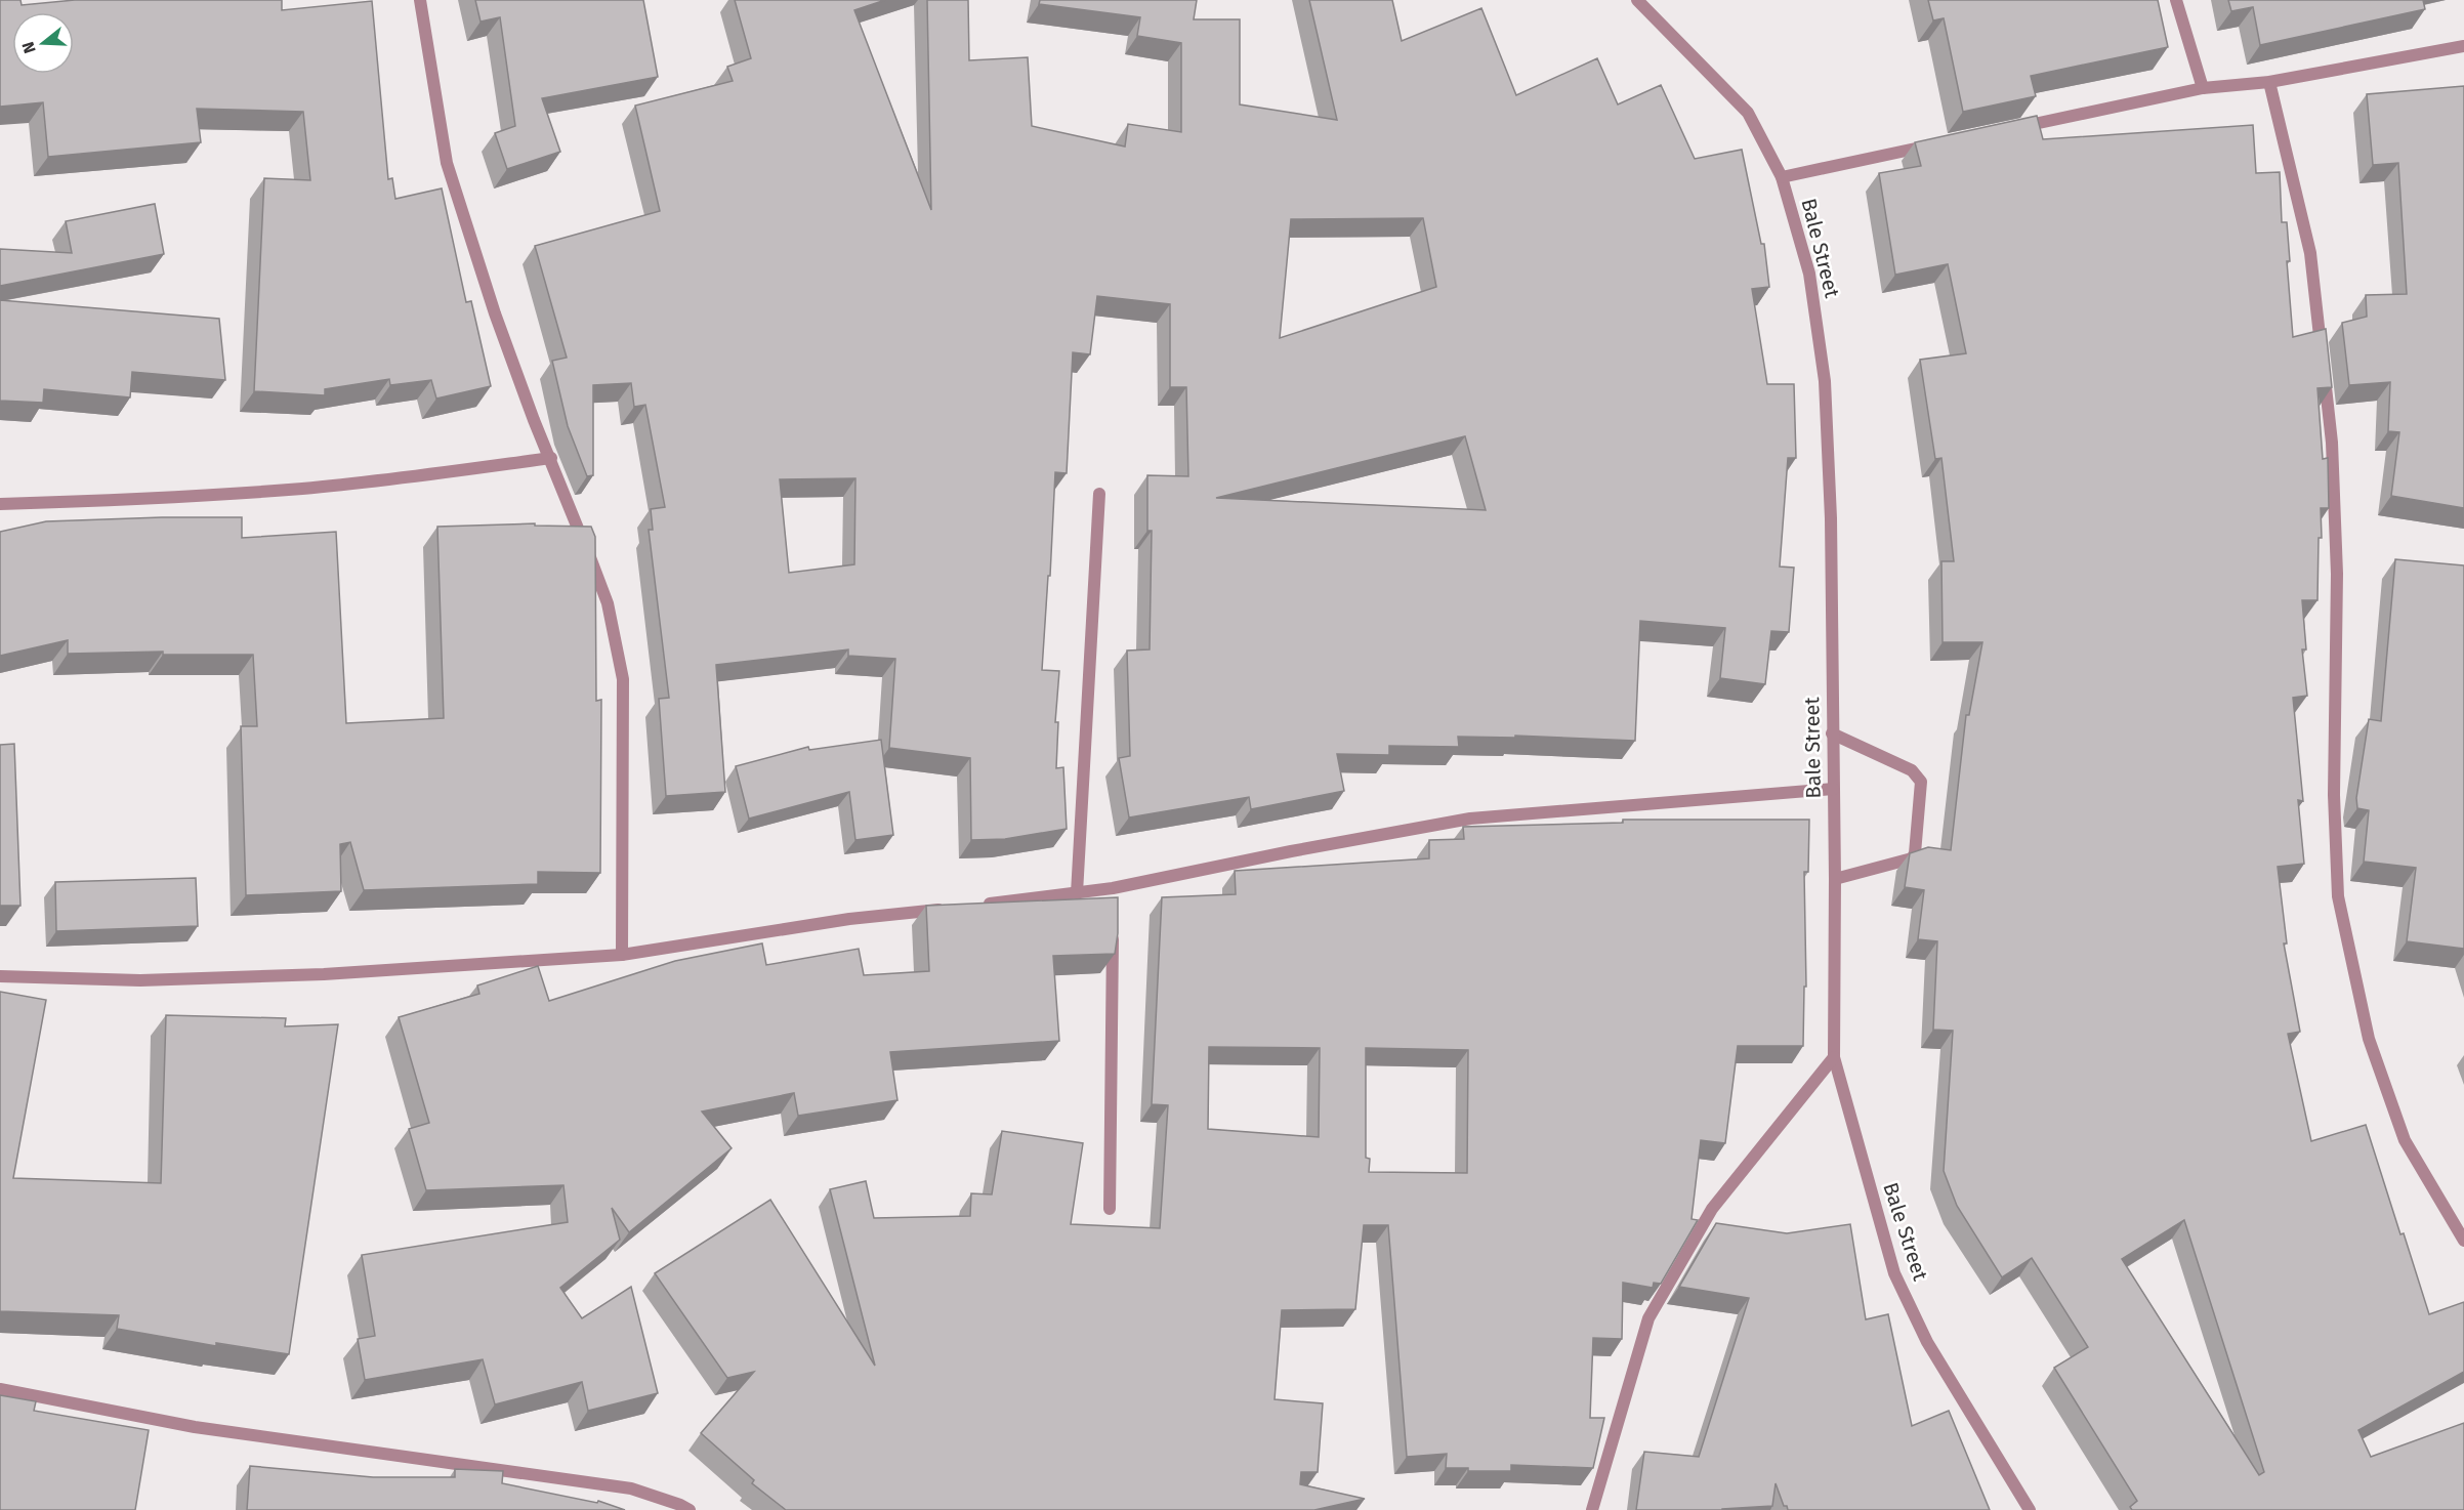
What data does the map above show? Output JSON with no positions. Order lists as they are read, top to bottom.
{
  "streets": {
    "street": ["Bale Street"]
  },
  "north": "left"
}
